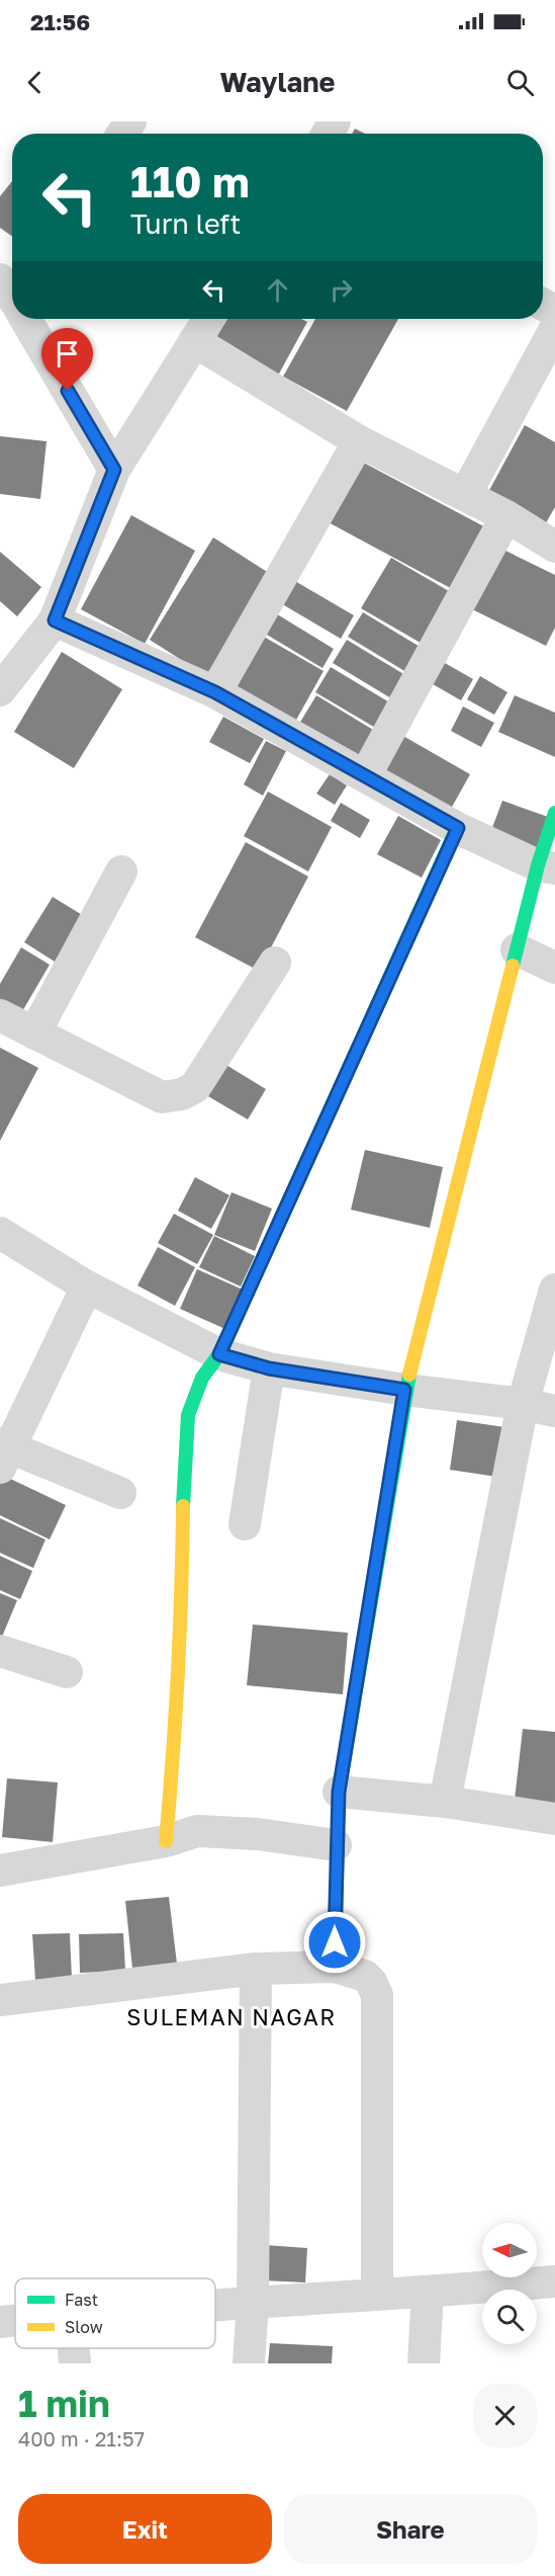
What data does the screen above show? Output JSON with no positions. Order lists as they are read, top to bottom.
{
  "districts": ["SULEMAN NAGAR"],
  "legend": ["Fast", "Slow"],
  "north": "left",
  "page": {
    "status": "21:56",
    "header": "Waylane",
    "turn": ["110 m", "Turn left"],
    "heading": ["1 min", "400 m · 21:57"],
    "buttons": ["Exit", "Share"]
  }
}
